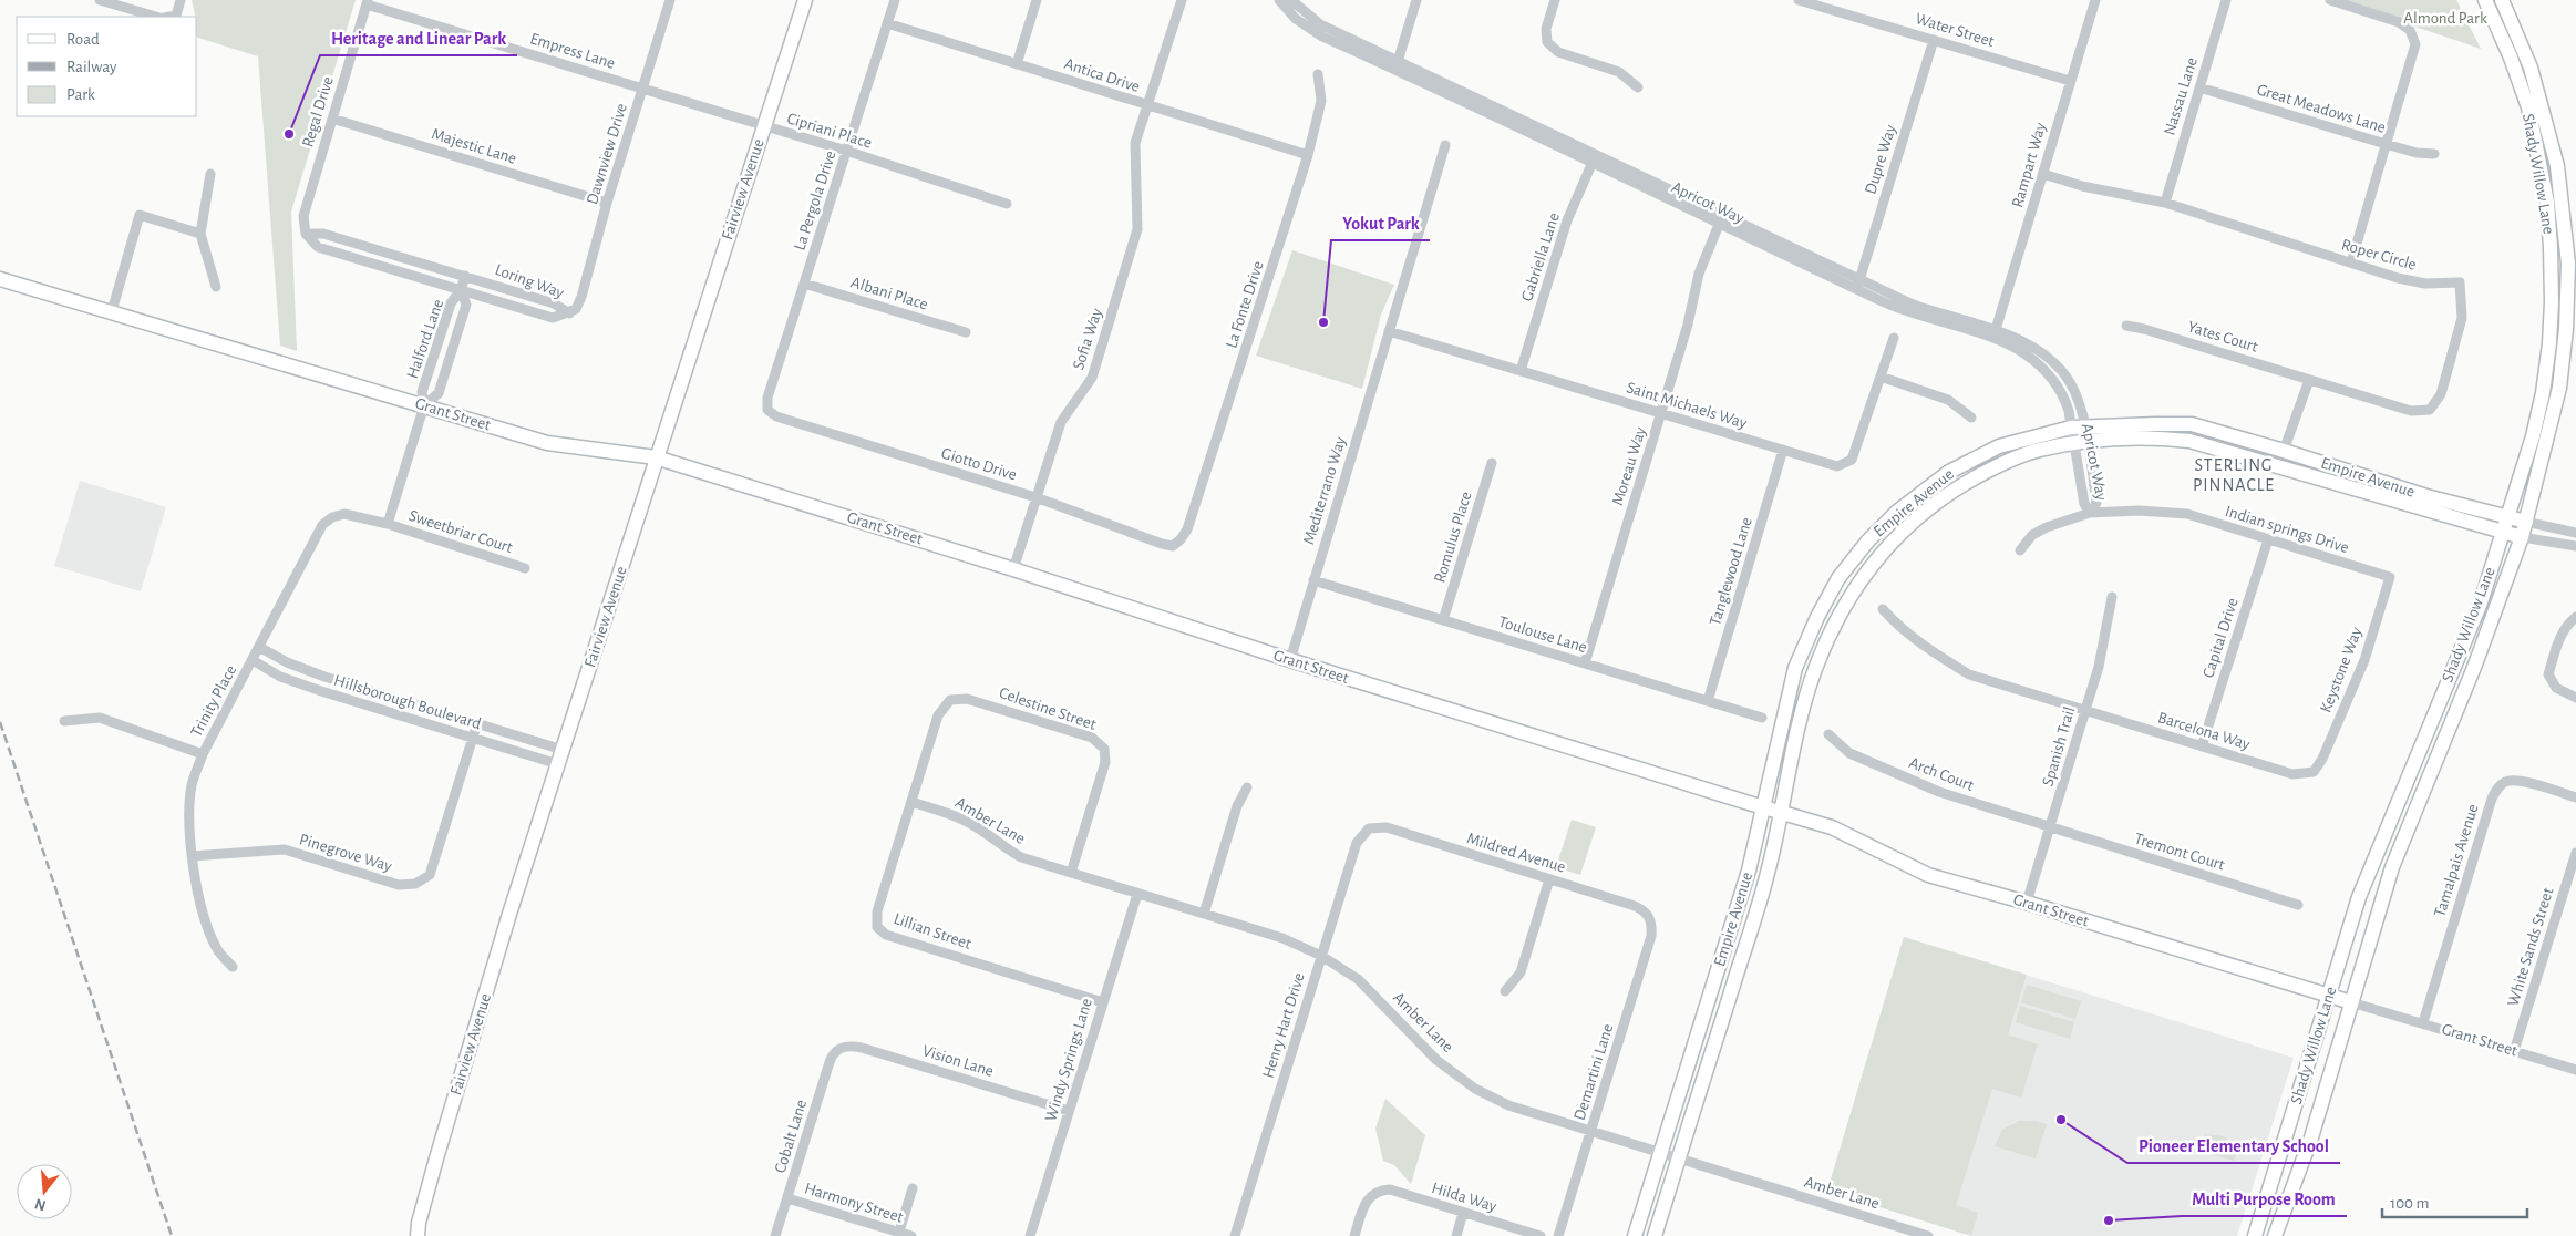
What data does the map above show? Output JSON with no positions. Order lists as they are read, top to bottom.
{
  "streets": {
    "street": [
      "Water Street",
      "Empress Lane",
      "Antica Drive",
      "Nassau Lane",
      "Great Meadows Lane",
      "Regal Drive",
      "Cipriani Place",
      "Majestic Lane",
      "Dawnview Drive",
      "Dupre Way",
      "Rampart Way",
      "Shady Willow Lane",
      "Fairview Avenue",
      "La Pergola Drive",
      "Apricot Way",
      "Roper Circle",
      "Gabriella Lane",
      "Loring Way",
      "Albani Place",
      "La Fonte Drive",
      "Yates Court",
      "Halford Lane",
      "Sofia Way",
      "Saint Michaels Way",
      "Grant Street",
      "Giotto Drive",
      "Moreau Way",
      "Empire Avenue",
      "Mediterrano Way",
      "Indian springs Drive",
      "Sweetbriar Court",
      "Romulus Place",
      "Tanglewood Lane",
      "Toulouse Lane",
      "Capital Drive",
      "Keystone Way",
      "Trinity Place",
      "Hillsborough Boulevard",
      "Celestine Street",
      "Barcelona Way",
      "Spanish Trail",
      "Arch Court",
      "Amber Lane",
      "Tremont Court",
      "Pinegrove Way",
      "Mildred Avenue",
      "Tamalpais Avenue",
      "Lillian Street",
      "White Sands Street",
      "Henry Hart Drive",
      "Windy Springs Lane",
      "Vision Lane",
      "Demartini Lane",
      "Cobalt Lane",
      "Hilda Way",
      "Harmony Street"
    ]
  },
  "crossings": [
    ["Water Street", "Dupre Way"],
    ["Water Street", "Rampart Way"],
    ["Empress Lane", "Regal Drive"],
    ["Empress Lane", "Cipriani Place"],
    ["Empress Lane", "Dawnview Drive"],
    ["Antica Drive", "La Pergola Drive"],
    ["Antica Drive", "La Fonte Drive"],
    ["Antica Drive", "Sofia Way"],
    ["Nassau Lane", "Great Meadows Lane"],
    ["Nassau Lane", "Roper Circle"],
    ["Regal Drive", "Majestic Lane"],
    ["Regal Drive", "Loring Way"],
    ["Cipriani Place", "Dawnview Drive"],
    ["Cipriani Place", "Fairview Avenue"],
    ["Cipriani Place", "La Pergola Drive"],
    ["Majestic Lane", "Dawnview Drive"],
    ["Dawnview Drive", "Loring Way"],
    ["Dupre Way", "Apricot Way"],
    ["Rampart Way", "Apricot Way"],
    ["Rampart Way", "Roper Circle"],
    ["Shady Willow Lane", "Grant Street"],
    ["Shady Willow Lane", "Empire Avenue"],
    ["Fairview Avenue", "Grant Street"],
    ["Fairview Avenue", "Hillsborough Boulevard"],
    ["La Pergola Drive", "Albani Place"],
    ["La Pergola Drive", "Giotto Drive"],
    ["Apricot Way", "Gabriella Lane"],
    ["Apricot Way", "Moreau Way"],
    ["Apricot Way", "Empire Avenue"],
    ["Apricot Way", "Indian springs Drive"],
    ["Roper Circle", "Yates Court"],
    ["Gabriella Lane", "Saint Michaels Way"],
    ["Loring Way", "Halford Lane"],
    ["La Fonte Drive", "Giotto Drive"],
    ["Halford Lane", "Grant Street"],
    ["Sofia Way", "Grant Street"],
    ["Sofia Way", "Giotto Drive"],
    ["Saint Michaels Way", "Moreau Way"],
    ["Saint Michaels Way", "Mediterrano Way"],
    ["Saint Michaels Way", "Tanglewood Lane"],
    ["Grant Street", "Empire Avenue"],
    ["Grant Street", "Mediterrano Way"],
    ["Grant Street", "Spanish Trail"],
    ["Grant Street", "Tamalpais Avenue"],
    ["Grant Street", "White Sands Street"],
    ["Moreau Way", "Toulouse Lane"],
    ["Empire Avenue", "Amber Lane"],
    ["Mediterrano Way", "Toulouse Lane"],
    ["Indian springs Drive", "Capital Drive"],
    ["Indian springs Drive", "Keystone Way"],
    ["Sweetbriar Court", "Trinity Place"],
    ["Romulus Place", "Toulouse Lane"],
    ["Tanglewood Lane", "Toulouse Lane"],
    ["Capital Drive", "Barcelona Way"],
    ["Keystone Way", "Barcelona Way"],
    ["Trinity Place", "Hillsborough Boulevard"],
    ["Trinity Place", "Pinegrove Way"],
    ["Hillsborough Boulevard", "Pinegrove Way"],
    ["Celestine Street", "Amber Lane"],
    ["Celestine Street", "Lillian Street"],
    ["Barcelona Way", "Spanish Trail"],
    ["Spanish Trail", "Arch Court"],
    ["Spanish Trail", "Tremont Court"],
    ["Arch Court", "Tremont Court"],
    ["Amber Lane", "Lillian Street"],
    ["Amber Lane", "Henry Hart Drive"],
    ["Amber Lane", "Windy Springs Lane"],
    ["Amber Lane", "Demartini Lane"],
    ["Mildred Avenue", "Henry Hart Drive"],
    ["Mildred Avenue", "Demartini Lane"],
    ["Lillian Street", "Windy Springs Lane"],
    ["Windy Springs Lane", "Vision Lane"],
    ["Vision Lane", "Cobalt Lane"],
    ["Cobalt Lane", "Harmony Street"]
  ],
  "districts": ["STERLING PINNACLE"],
  "parks": ["Almond Park"],
  "places": [
    "Heritage and Linear Park",
    "Yokut Park",
    "Pioneer Elementary School",
    "Multi Purpose Room"
  ],
  "legend": ["Road", "Railway", "Park"],
  "scale_bar": "100 m",
  "north": "bottom"
}
